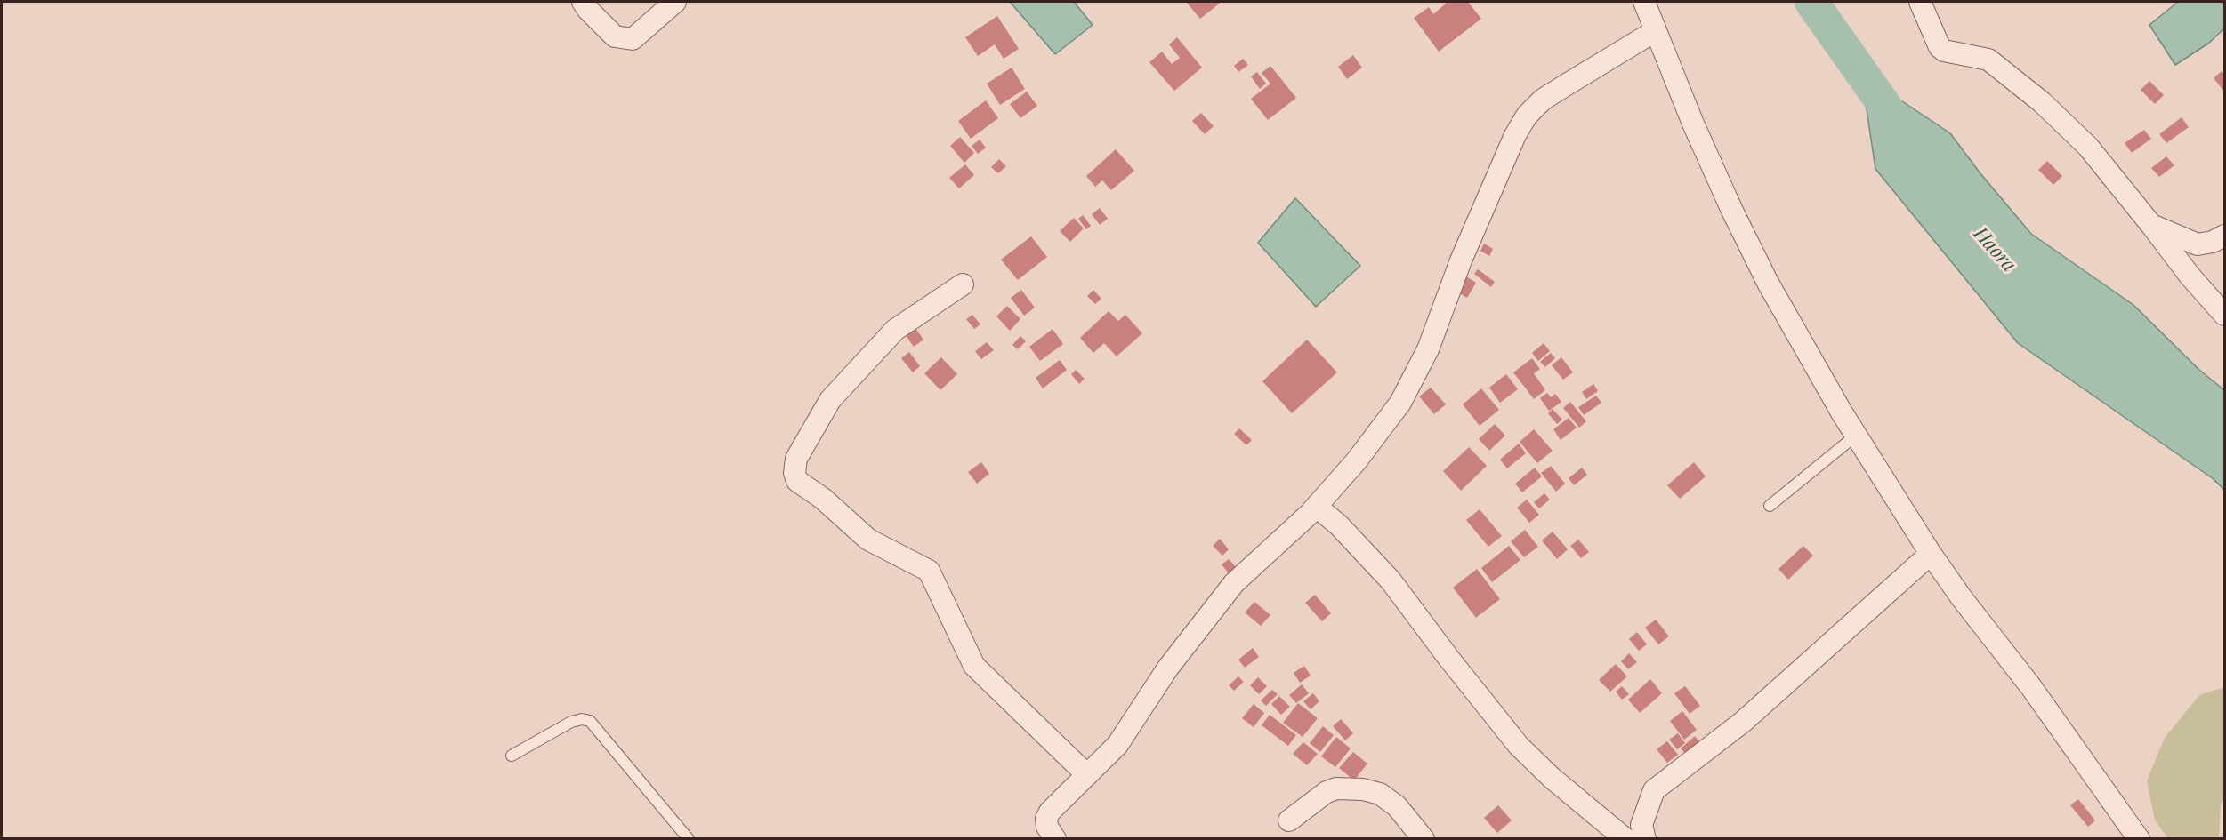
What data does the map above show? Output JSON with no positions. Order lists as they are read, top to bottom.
{
  "water": ["Haora"]
}
